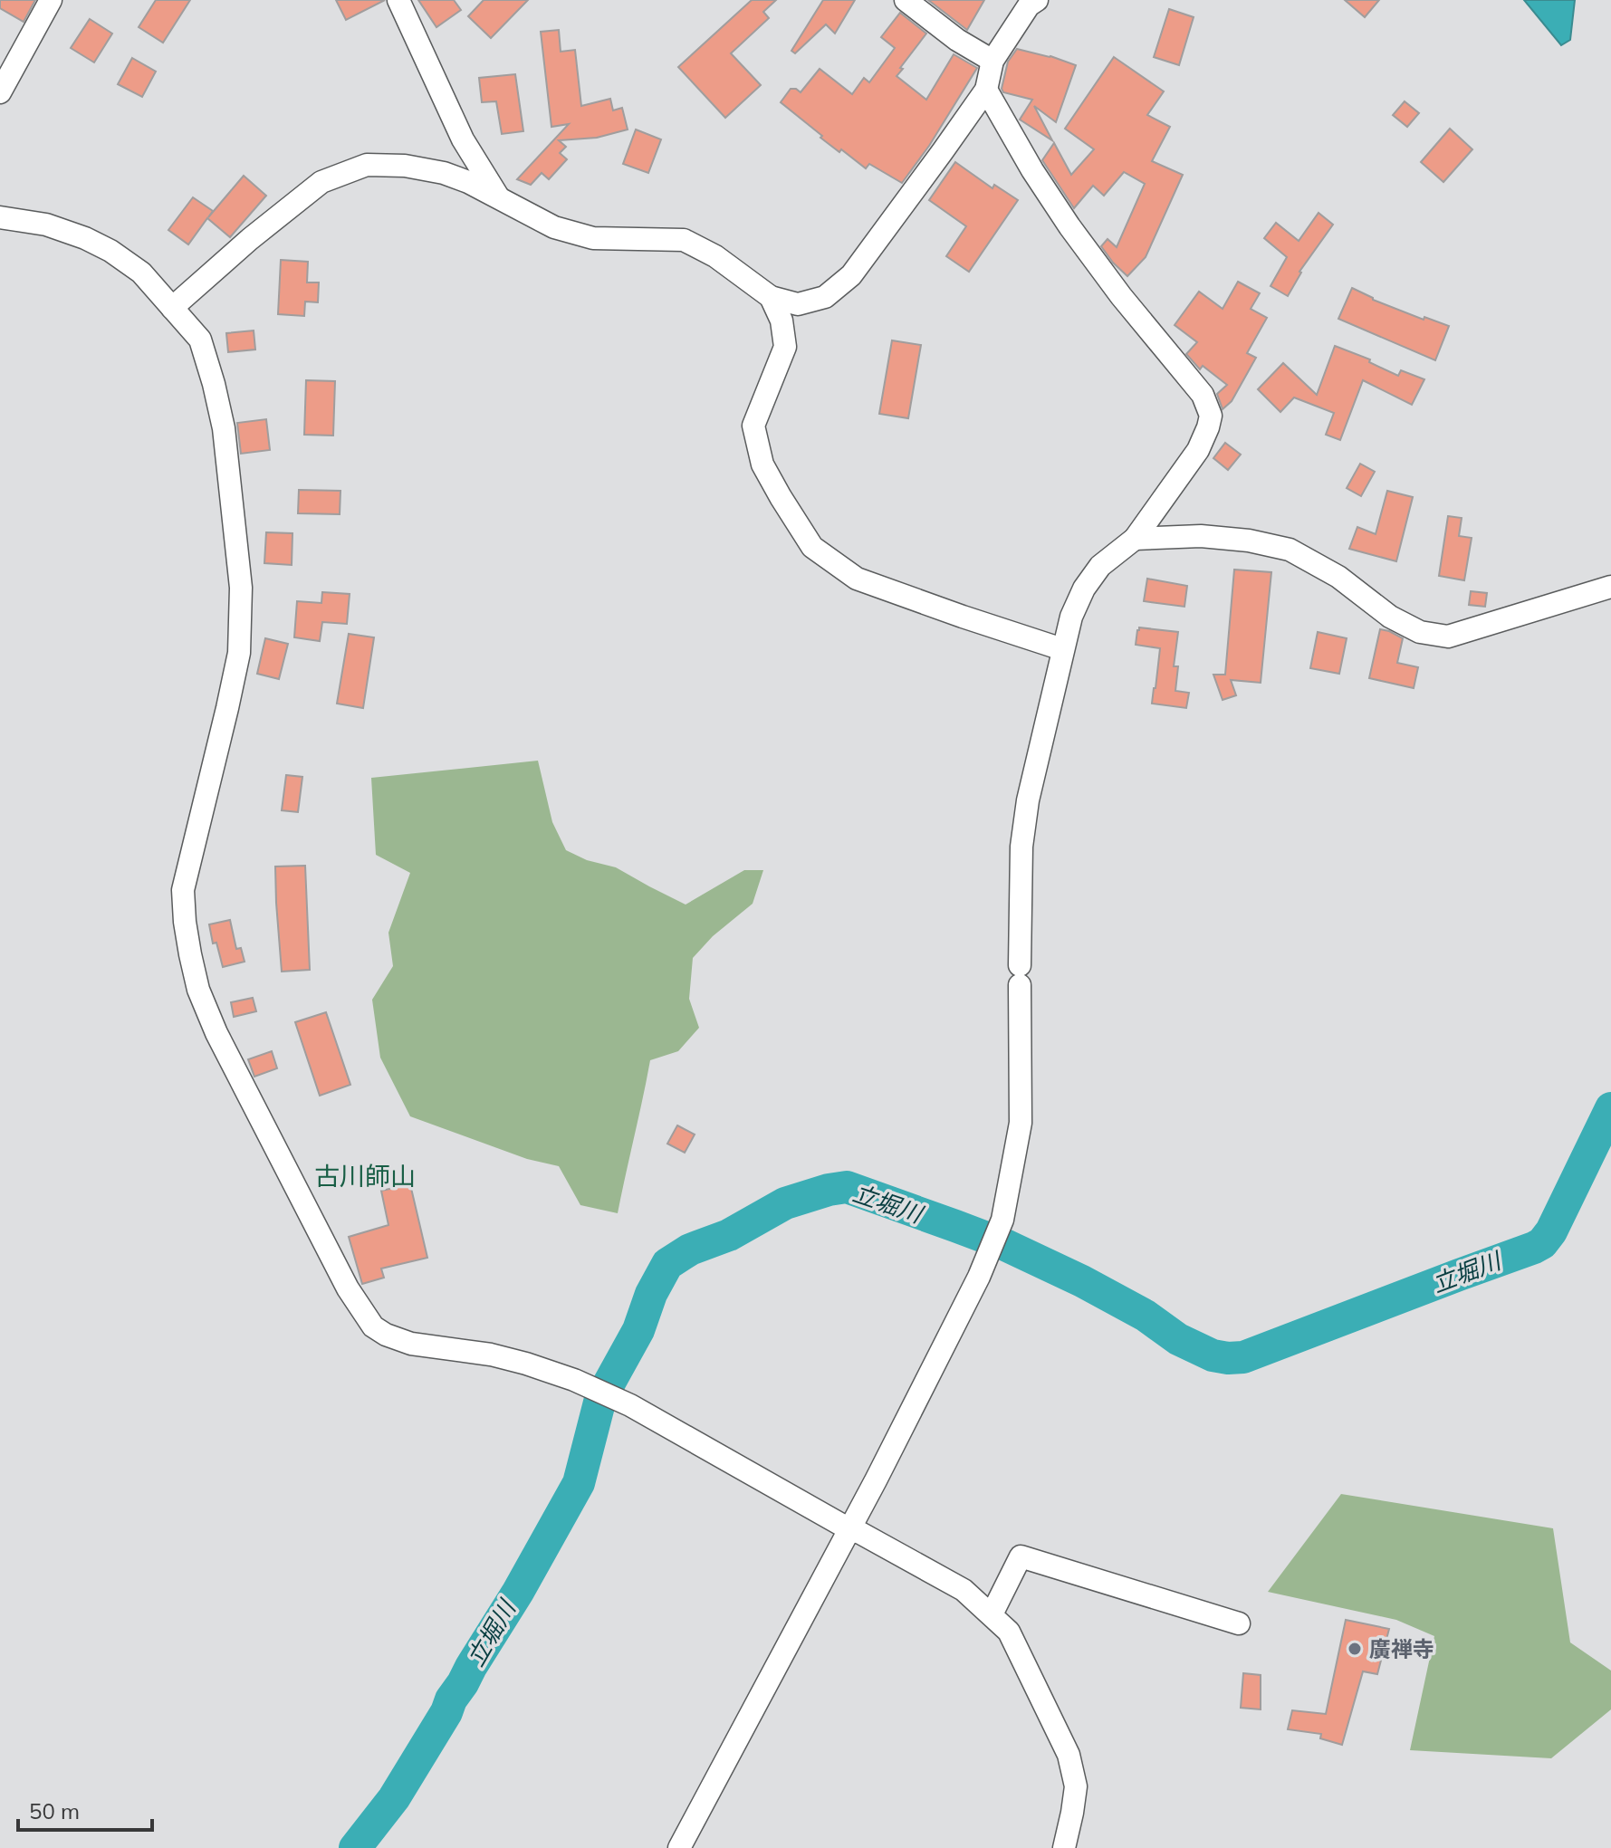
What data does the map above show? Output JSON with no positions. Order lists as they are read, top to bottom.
{
  "districts": ["古川師山"],
  "water": ["立堀川"],
  "places": ["廣禅寺"],
  "scale_bar": "50 m"
}
